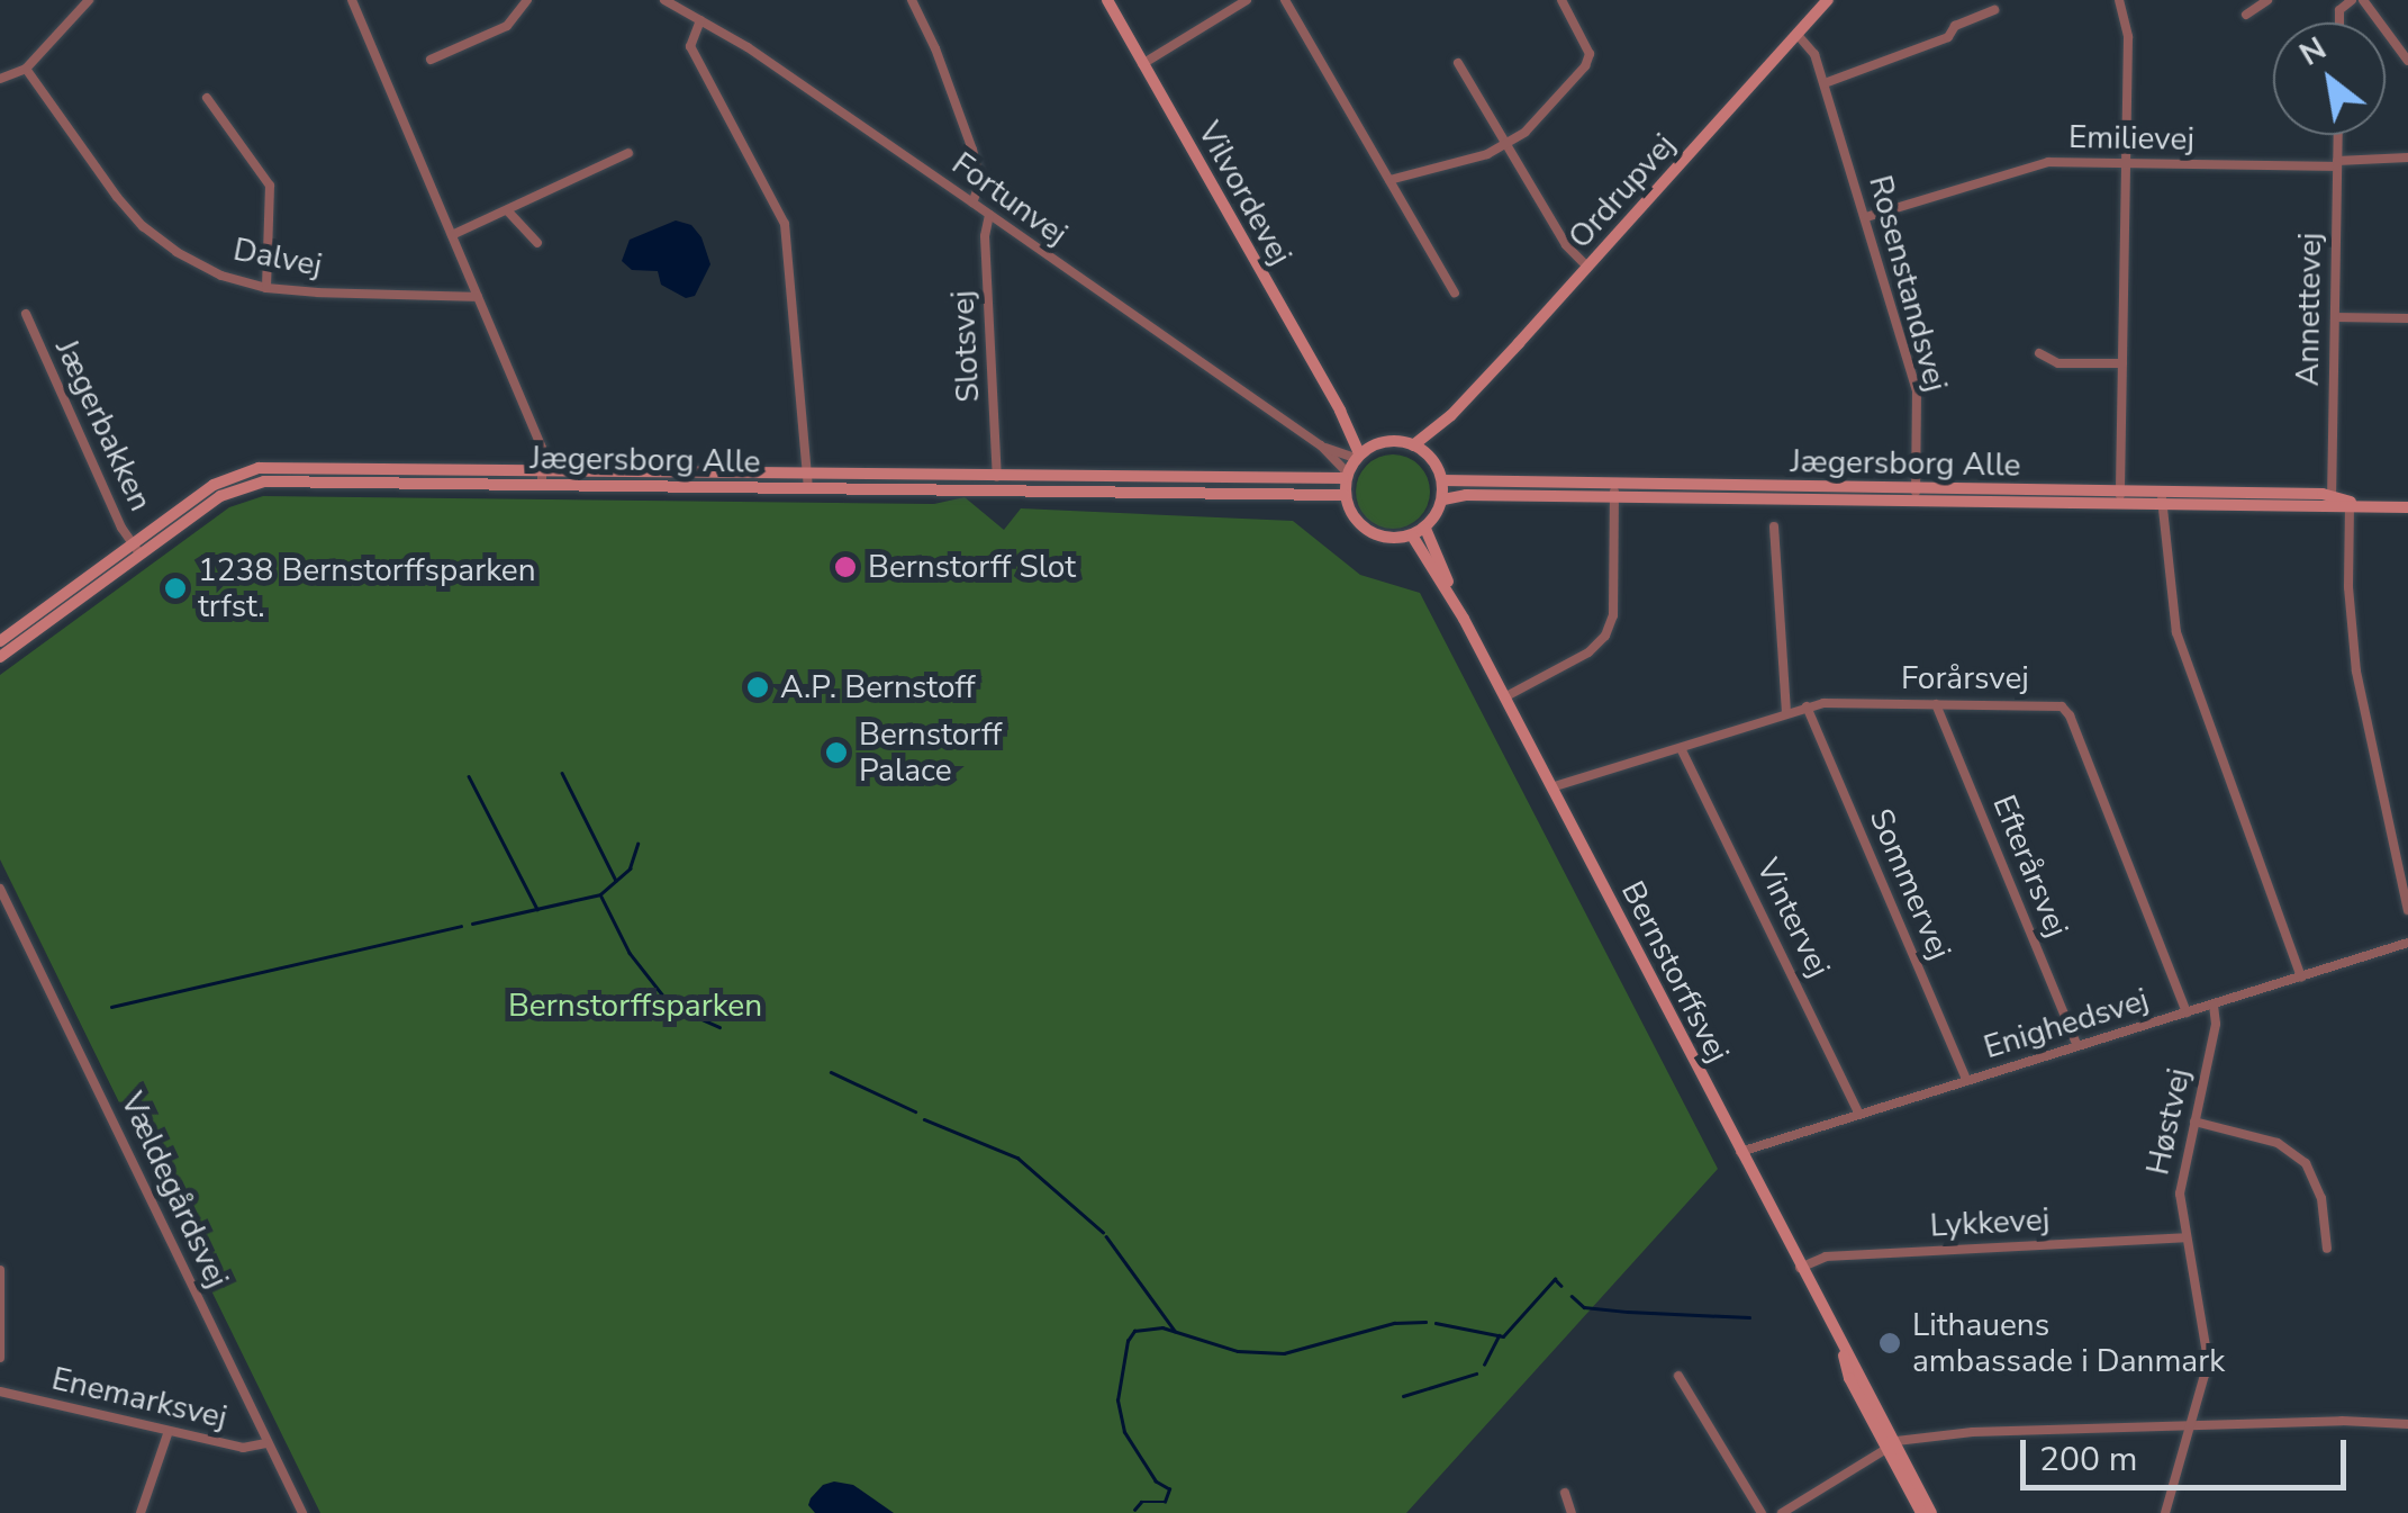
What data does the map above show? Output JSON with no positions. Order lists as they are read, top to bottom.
{
  "streets": {
    "street": [
      "Emilievej",
      "Ordrupvej",
      "Vilvordevej",
      "Fortunvej",
      "Dalvej",
      "Rosenstandsvej",
      "Annettevej",
      "Slotsvej",
      "Jægerbakken",
      "Jægersborg Alle",
      "Forårsvej",
      "Efterårsvej",
      "Sommervej",
      "Vintervej",
      "Bernstorffsvej",
      "Enighedsvej",
      "Høstvej",
      "Vældegårdsvej",
      "Lykkevej",
      "Enemarksvej"
    ]
  },
  "crossings": [
    ["Emilievej", "Rosenstandsvej"],
    ["Emilievej", "Annettevej"],
    ["Ordrupvej", "Vilvordevej"],
    ["Ordrupvej", "Fortunvej"],
    ["Ordrupvej", "Rosenstandsvej"],
    ["Ordrupvej", "Jægersborg Alle"],
    ["Ordrupvej", "Bernstorffsvej"],
    ["Vilvordevej", "Fortunvej"],
    ["Vilvordevej", "Jægersborg Alle"],
    ["Vilvordevej", "Bernstorffsvej"],
    ["Fortunvej", "Slotsvej"],
    ["Fortunvej", "Jægersborg Alle"],
    ["Fortunvej", "Bernstorffsvej"],
    ["Rosenstandsvej", "Jægersborg Alle"],
    ["Annettevej", "Jægersborg Alle"],
    ["Slotsvej", "Jægersborg Alle"],
    ["Jægerbakken", "Jægersborg Alle"],
    ["Jægersborg Alle", "Bernstorffsvej"],
    ["Forårsvej", "Efterårsvej"],
    ["Forårsvej", "Sommervej"],
    ["Forårsvej", "Vintervej"],
    ["Forårsvej", "Bernstorffsvej"],
    ["Forårsvej", "Enighedsvej"],
    ["Efterårsvej", "Enighedsvej"],
    ["Sommervej", "Enighedsvej"],
    ["Vintervej", "Enighedsvej"],
    ["Bernstorffsvej", "Enighedsvej"],
    ["Bernstorffsvej", "Lykkevej"],
    ["Enighedsvej", "Høstvej"],
    ["Høstvej", "Lykkevej"],
    ["Vældegårdsvej", "Enemarksvej"]
  ],
  "parks": ["Bernstorffsparken"],
  "places": [
    "Bernstorff Slot",
    "1238 Bernstorffsparken trfst.",
    "A.P. Bernstoff",
    "Bernstorff Palace",
    "Lithauens ambassade i Danmark"
  ],
  "scale_bar": "200 m",
  "north": "top left"
}
